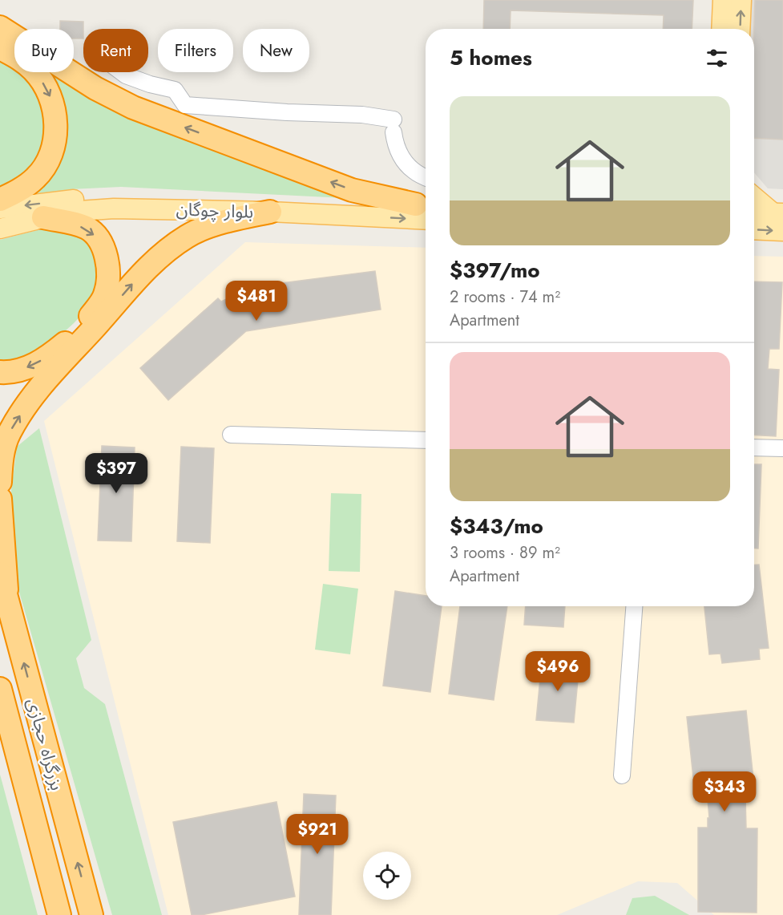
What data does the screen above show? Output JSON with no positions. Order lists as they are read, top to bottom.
{
  "streets": {
    "highway": ["بزرگراه حجازی"],
    "main road": ["بلوار چوگان"]
  },
  "page": {
    "chip": [
      "Buy",
      "Rent",
      "Filters",
      "New"
    ],
    "heading": "5 homes",
    "list": [
      {
        "name": "$397/mo",
        "note": "2 rooms · 74 m² · Apartment"
      },
      {
        "name": "$343/mo",
        "note": "3 rooms · 89 m² · Apartment"
      }
    ],
    "price": [
      "$481",
      "$397",
      "$496",
      "$343",
      "$921"
    ]
  }
}
